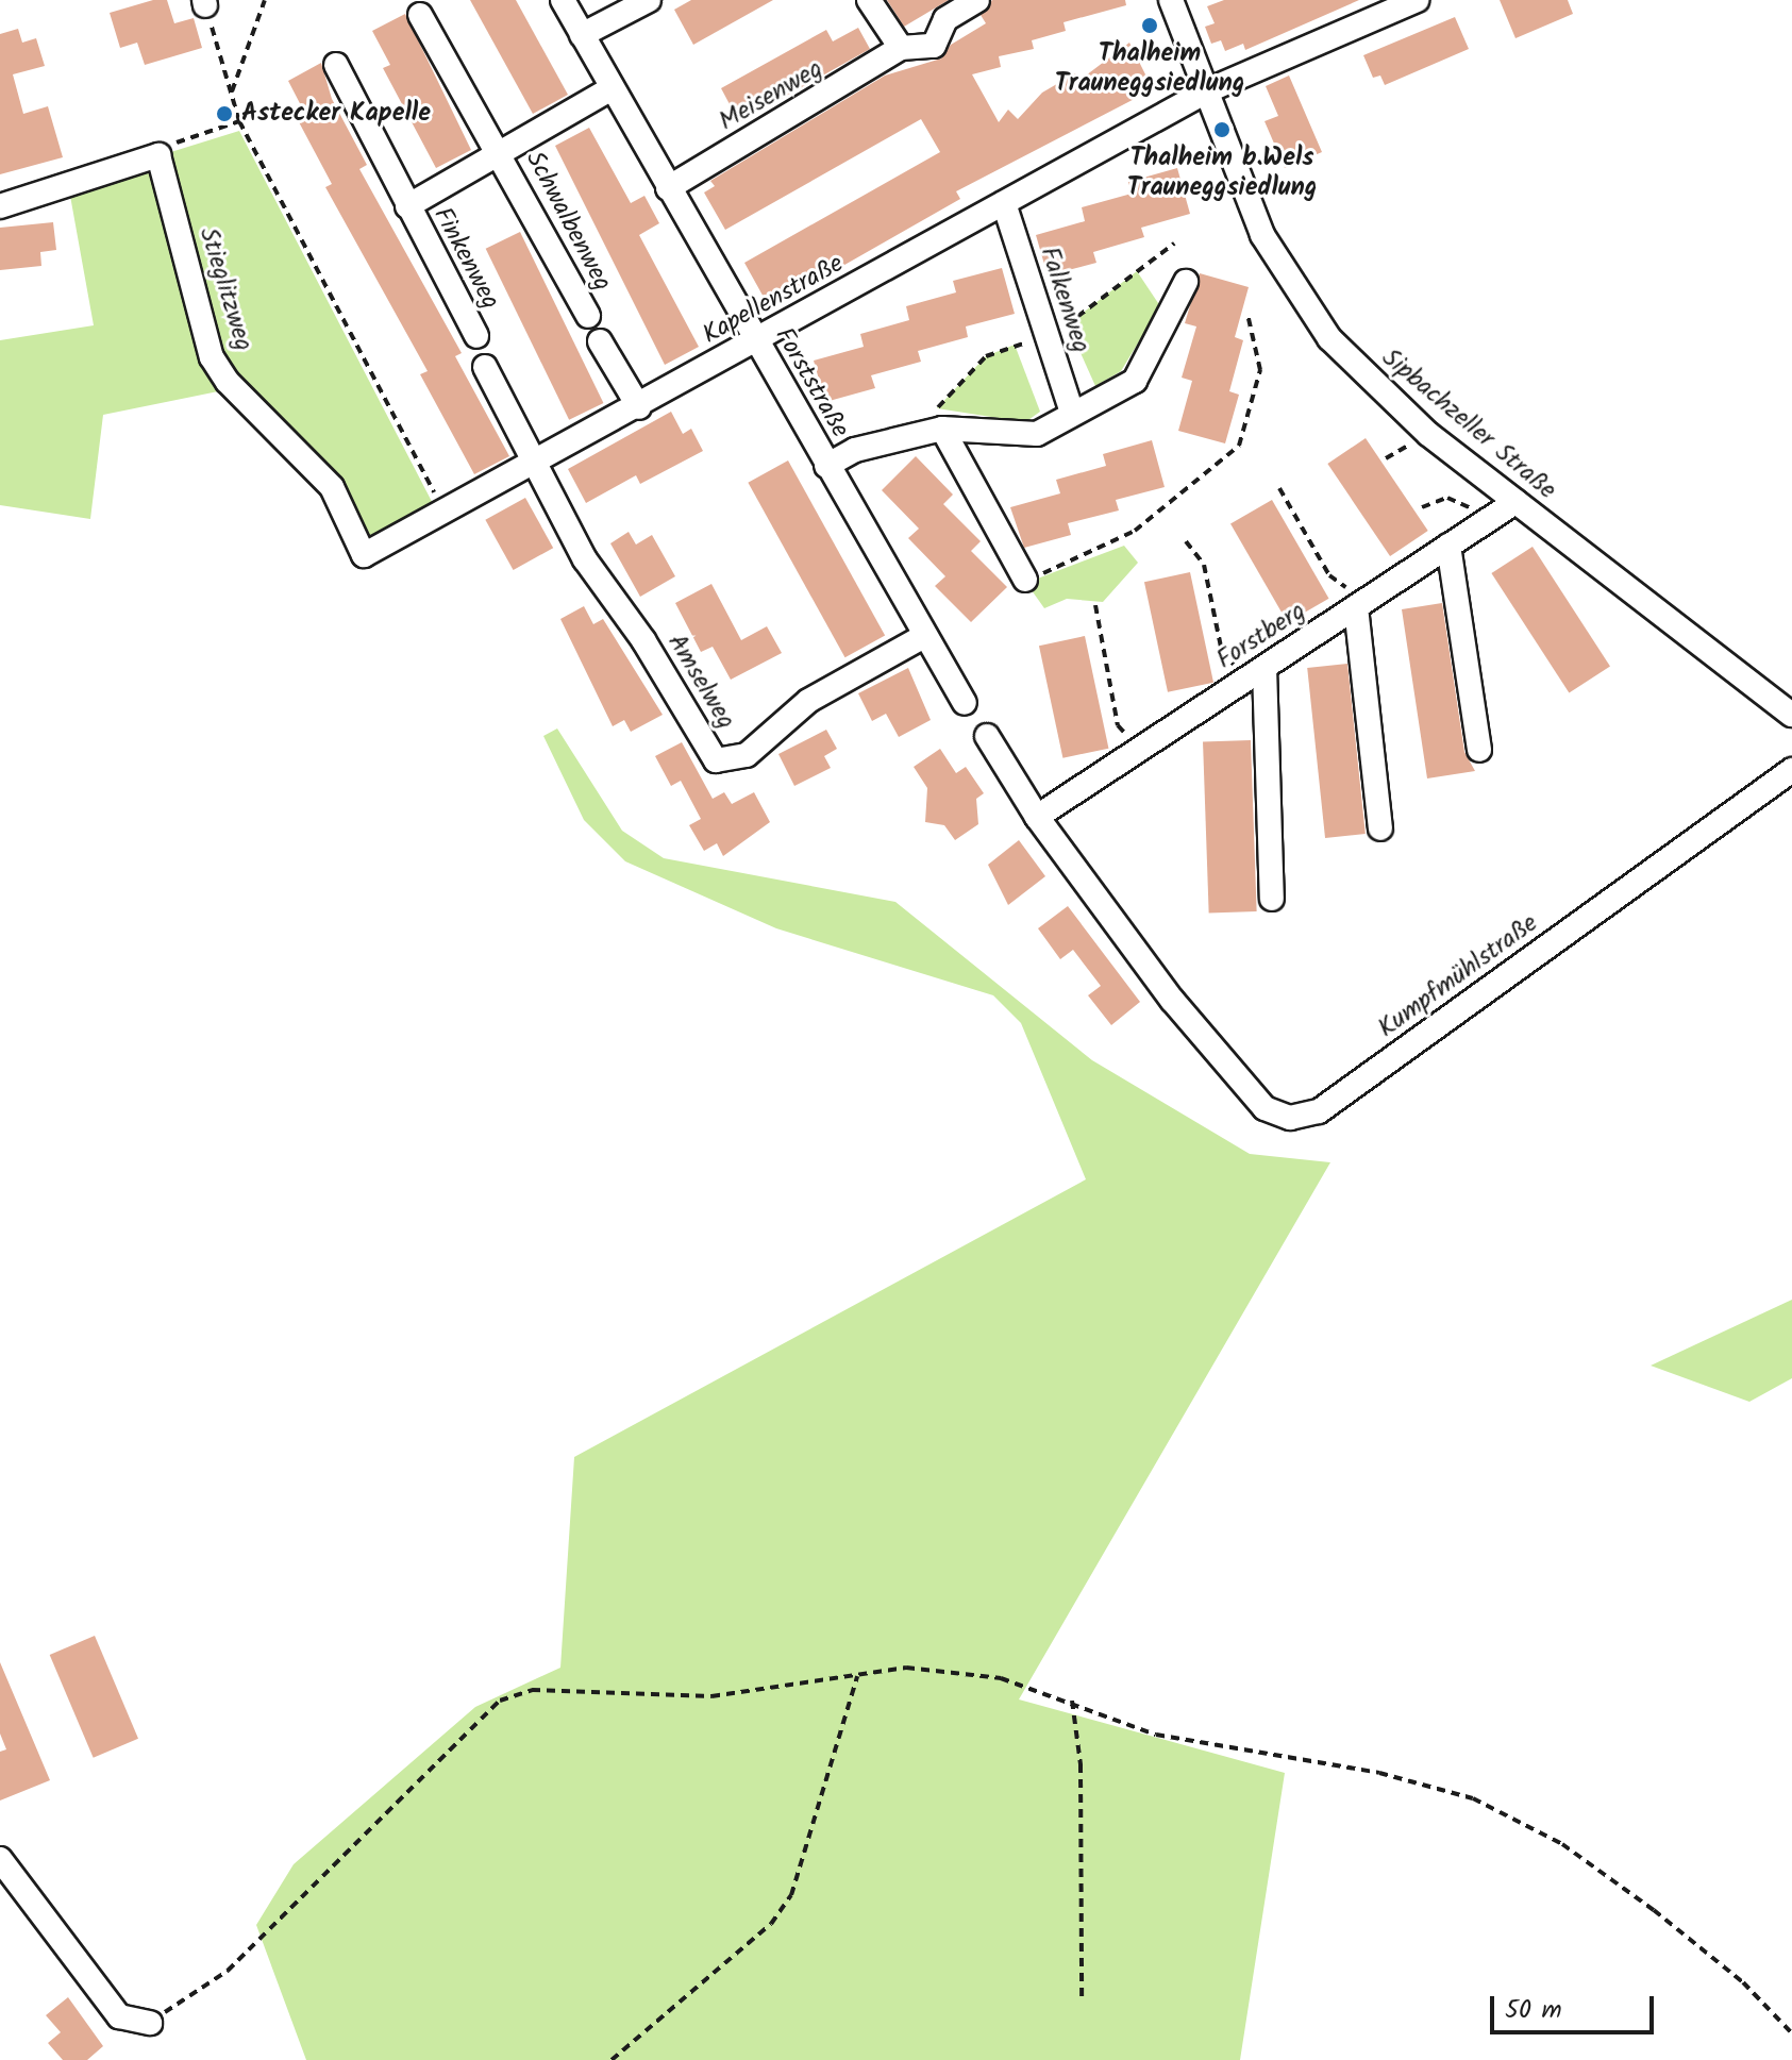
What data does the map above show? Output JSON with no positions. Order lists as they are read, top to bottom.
{
  "streets": {
    "street": [
      "Meisenweg",
      "Schwalbenweg",
      "Finkenweg",
      "Stieglitzweg",
      "Kapellenstraße",
      "Falkenweg",
      "Forststraße",
      "Sipbachzeller Straße",
      "Forstberg",
      "Amselweg",
      "Kumpfmühlstraße"
    ]
  },
  "crossings": [
    ["Meisenweg", "Forststraße"],
    ["Schwalbenweg", "Finkenweg"],
    ["Schwalbenweg", "Forststraße"],
    ["Stieglitzweg", "Kapellenstraße"],
    ["Kapellenstraße", "Falkenweg"],
    ["Kapellenstraße", "Forststraße"],
    ["Kapellenstraße", "Sipbachzeller Straße"],
    ["Kapellenstraße", "Amselweg"],
    ["Forststraße", "Amselweg"],
    ["Sipbachzeller Straße", "Forstberg"],
    ["Forstberg", "Kumpfmühlstraße"]
  ],
  "places": ["Thalheim Trauneggsiedlung", "Astecker Kapelle", "Thalheim b.Wels Trauneggsiedlung"],
  "scale_bar": "50 m"
}
